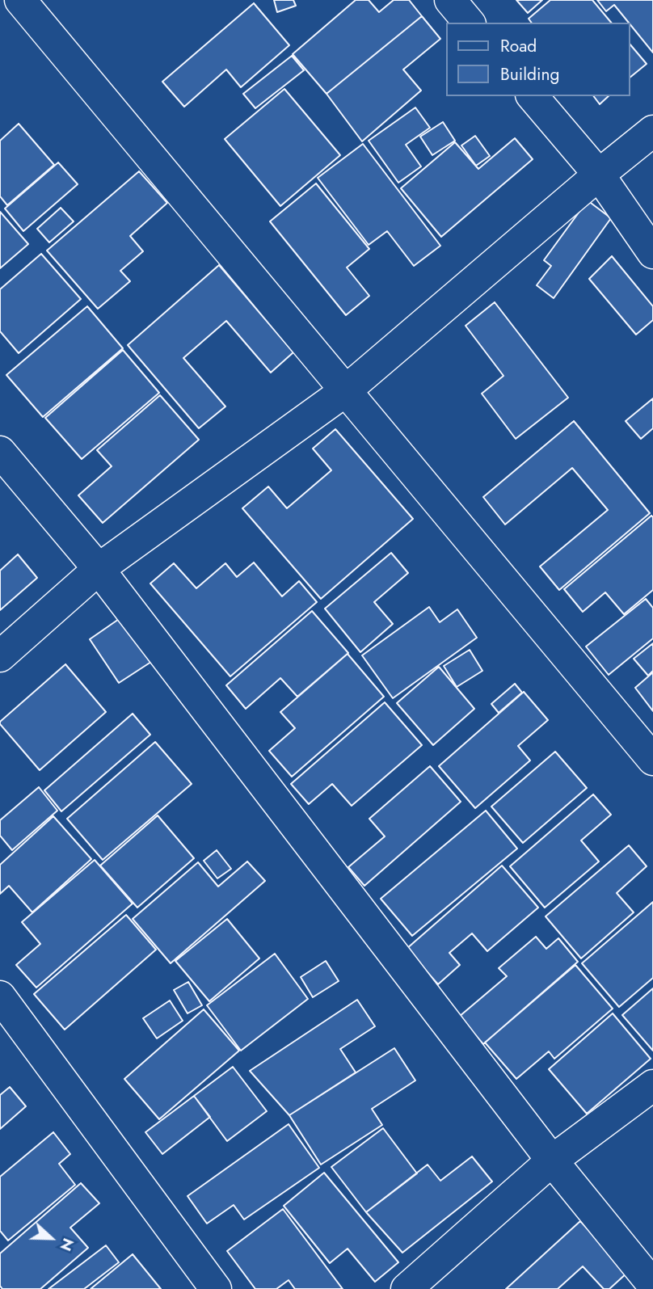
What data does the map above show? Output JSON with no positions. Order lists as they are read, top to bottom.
{
  "legend": ["Road", "Building"],
  "north": "right"
}
